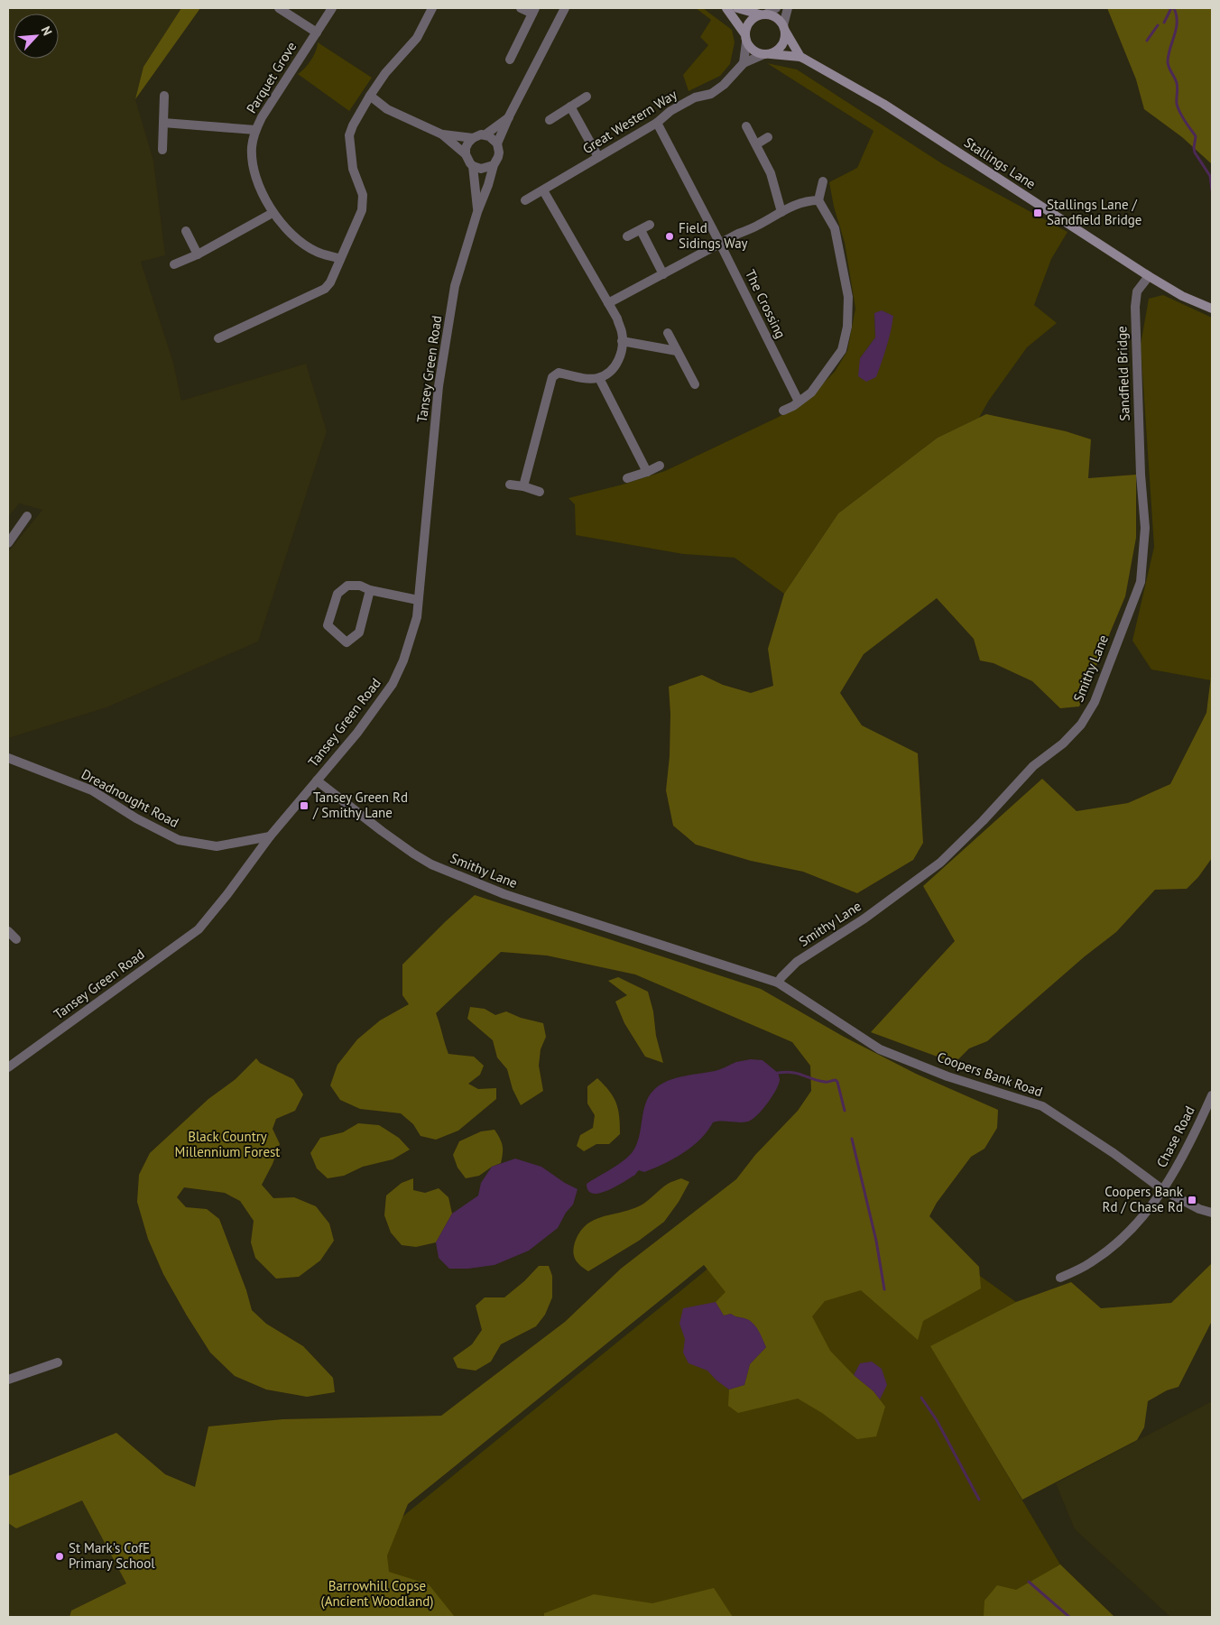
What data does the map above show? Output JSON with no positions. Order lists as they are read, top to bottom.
{
  "streets": {
    "main road": ["Stallings Lane"],
    "street": [
      "Parquet Grove",
      "Great Western Way",
      "The Crossing",
      "Tansey Green Road",
      "Sandfield Bridge",
      "Smithy Lane",
      "Dreadnought Road",
      "Coopers Bank Road",
      "Chase Road"
    ]
  },
  "crossings": [
    ["Great Western Way", "The Crossing"],
    ["Stallings Lane", "Sandfield Bridge"],
    ["Tansey Green Road", "Smithy Lane"],
    ["Tansey Green Road", "Dreadnought Road"],
    ["Sandfield Bridge", "Smithy Lane"],
    ["Smithy Lane", "Coopers Bank Road"],
    ["Coopers Bank Road", "Chase Road"]
  ],
  "parks": ["Black Country Millennium Forest", "Barrowhill Copse (Ancient Woodland)"],
  "places": {
    "transit": ["Stallings Lane / Sandfield Bridge", "Tansey Green Rd / Smithy Lane", "Coopers Bank Rd / Chase Rd"],
    "other": ["Field Sidings Way", "St Mark's CofE Primary School"]
  },
  "north": "top right"
}
